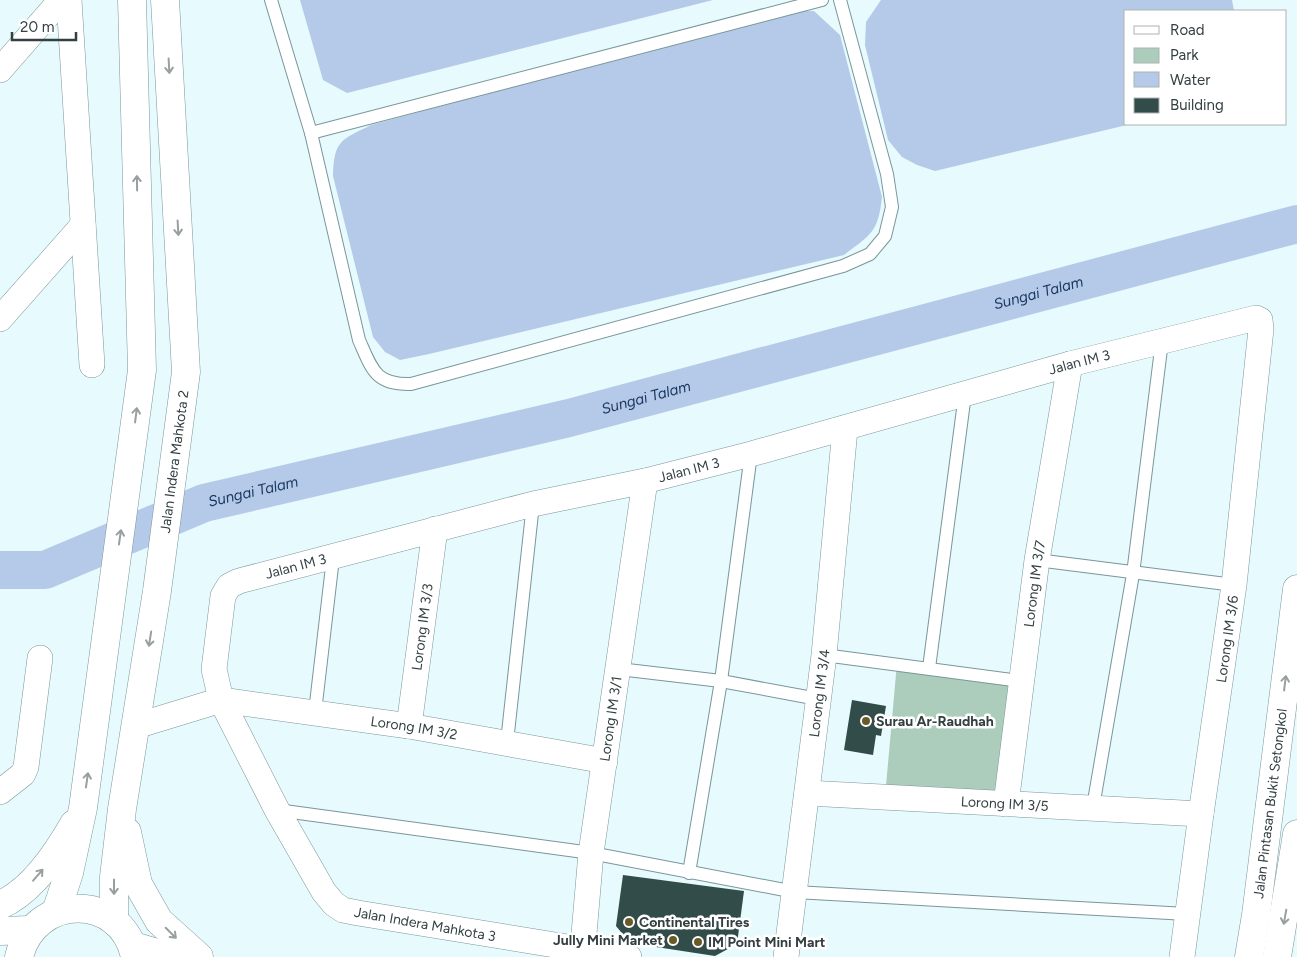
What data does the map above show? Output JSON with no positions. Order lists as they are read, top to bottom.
{
  "streets": {
    "street": [
      "Jalan IM 3",
      "Jalan Indera Mahkota 2",
      "Lorong IM 3/7",
      "Lorong IM 3/3",
      "Lorong IM 3/6",
      "Lorong IM 3/4",
      "Lorong IM 3/1",
      "Lorong IM 3/2",
      "Lorong IM 3/5",
      "Jalan Pintasan Bukit Setongkol",
      "Jalan Indera Mahkota 3"
    ]
  },
  "crossings": [
    ["Jalan IM 3", "Lorong IM 3/7"],
    ["Jalan IM 3", "Lorong IM 3/3"],
    ["Jalan IM 3", "Lorong IM 3/6"],
    ["Jalan IM 3", "Lorong IM 3/4"],
    ["Jalan IM 3", "Lorong IM 3/1"],
    ["Jalan IM 3", "Lorong IM 3/2"],
    ["Jalan IM 3", "Jalan Indera Mahkota 3"],
    ["Lorong IM 3/7", "Lorong IM 3/5"],
    ["Lorong IM 3/3", "Lorong IM 3/2"],
    ["Lorong IM 3/6", "Lorong IM 3/5"],
    ["Lorong IM 3/4", "Lorong IM 3/5"],
    ["Lorong IM 3/1", "Lorong IM 3/2"],
    ["Lorong IM 3/1", "Jalan Indera Mahkota 3"],
    ["Lorong IM 3/2", "Jalan Indera Mahkota 3"]
  ],
  "water": ["Sungai Talam"],
  "places": [
    "Surau Ar-Raudhah",
    "Continental Tires",
    "Jully Mini Market",
    "IM Point Mini Mart"
  ],
  "legend": [
    "Road",
    "Park",
    "Water",
    "Building"
  ],
  "scale_bar": "20 m"
}
